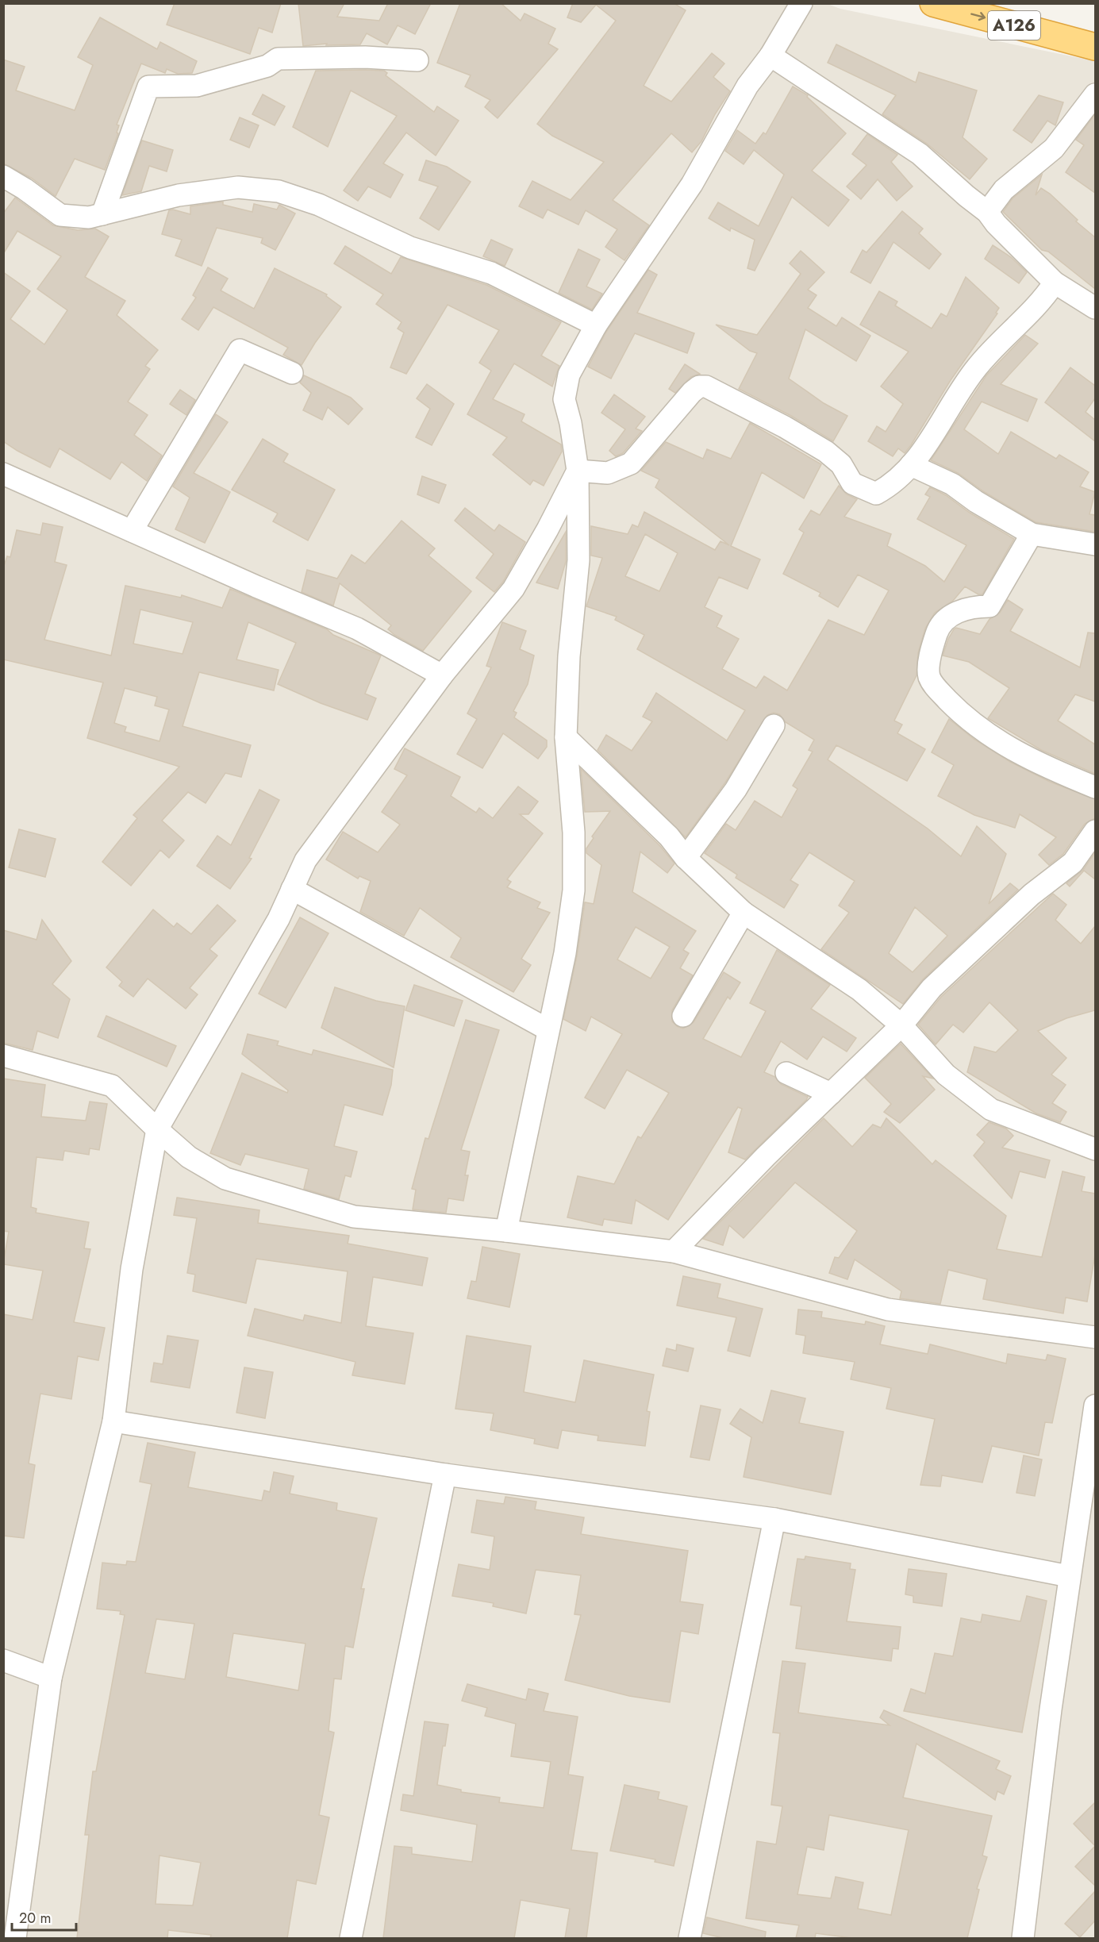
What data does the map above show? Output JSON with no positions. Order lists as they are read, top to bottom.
{
  "streets": {
    "highway": ["A126"]
  },
  "scale_bar": "20 m"
}
